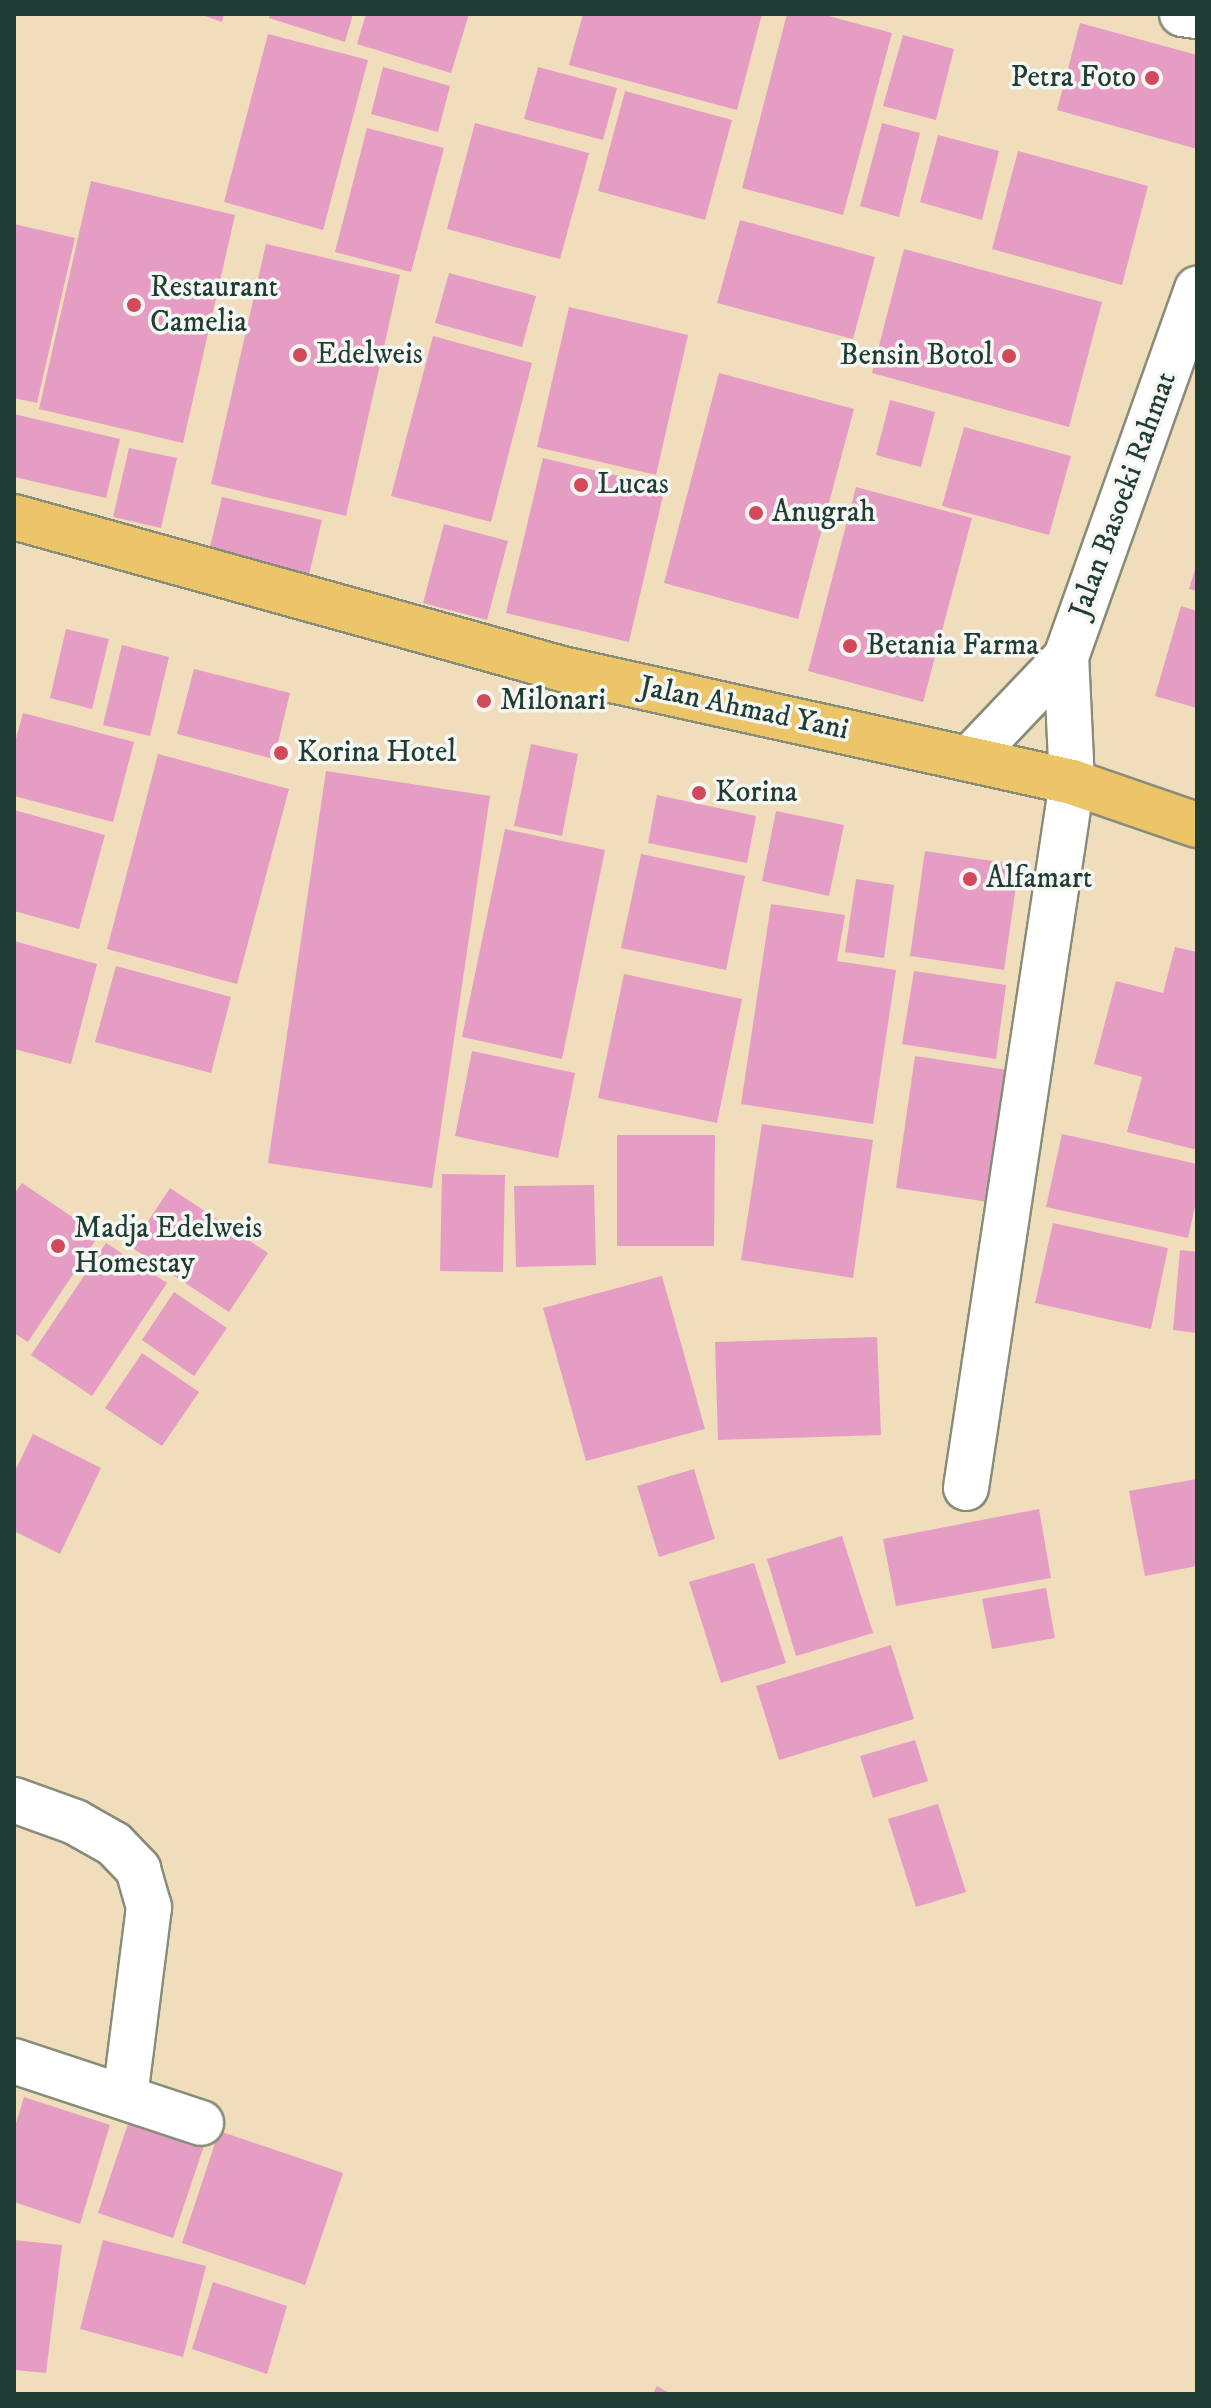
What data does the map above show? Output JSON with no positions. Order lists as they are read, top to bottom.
{
  "streets": {
    "highway": ["Jalan Ahmad Yani"],
    "street": ["Jalan Basoeki Rahmat"]
  },
  "places": [
    "Petra Foto",
    "Restaurant Camelia",
    "Edelweis",
    "Bensin Botol",
    "Lucas",
    "Anugrah",
    "Betania Farma",
    "Milonari",
    "Korina Hotel",
    "Korina",
    "Alfamart",
    "Madja Edelweis Homestay"
  ]
}
